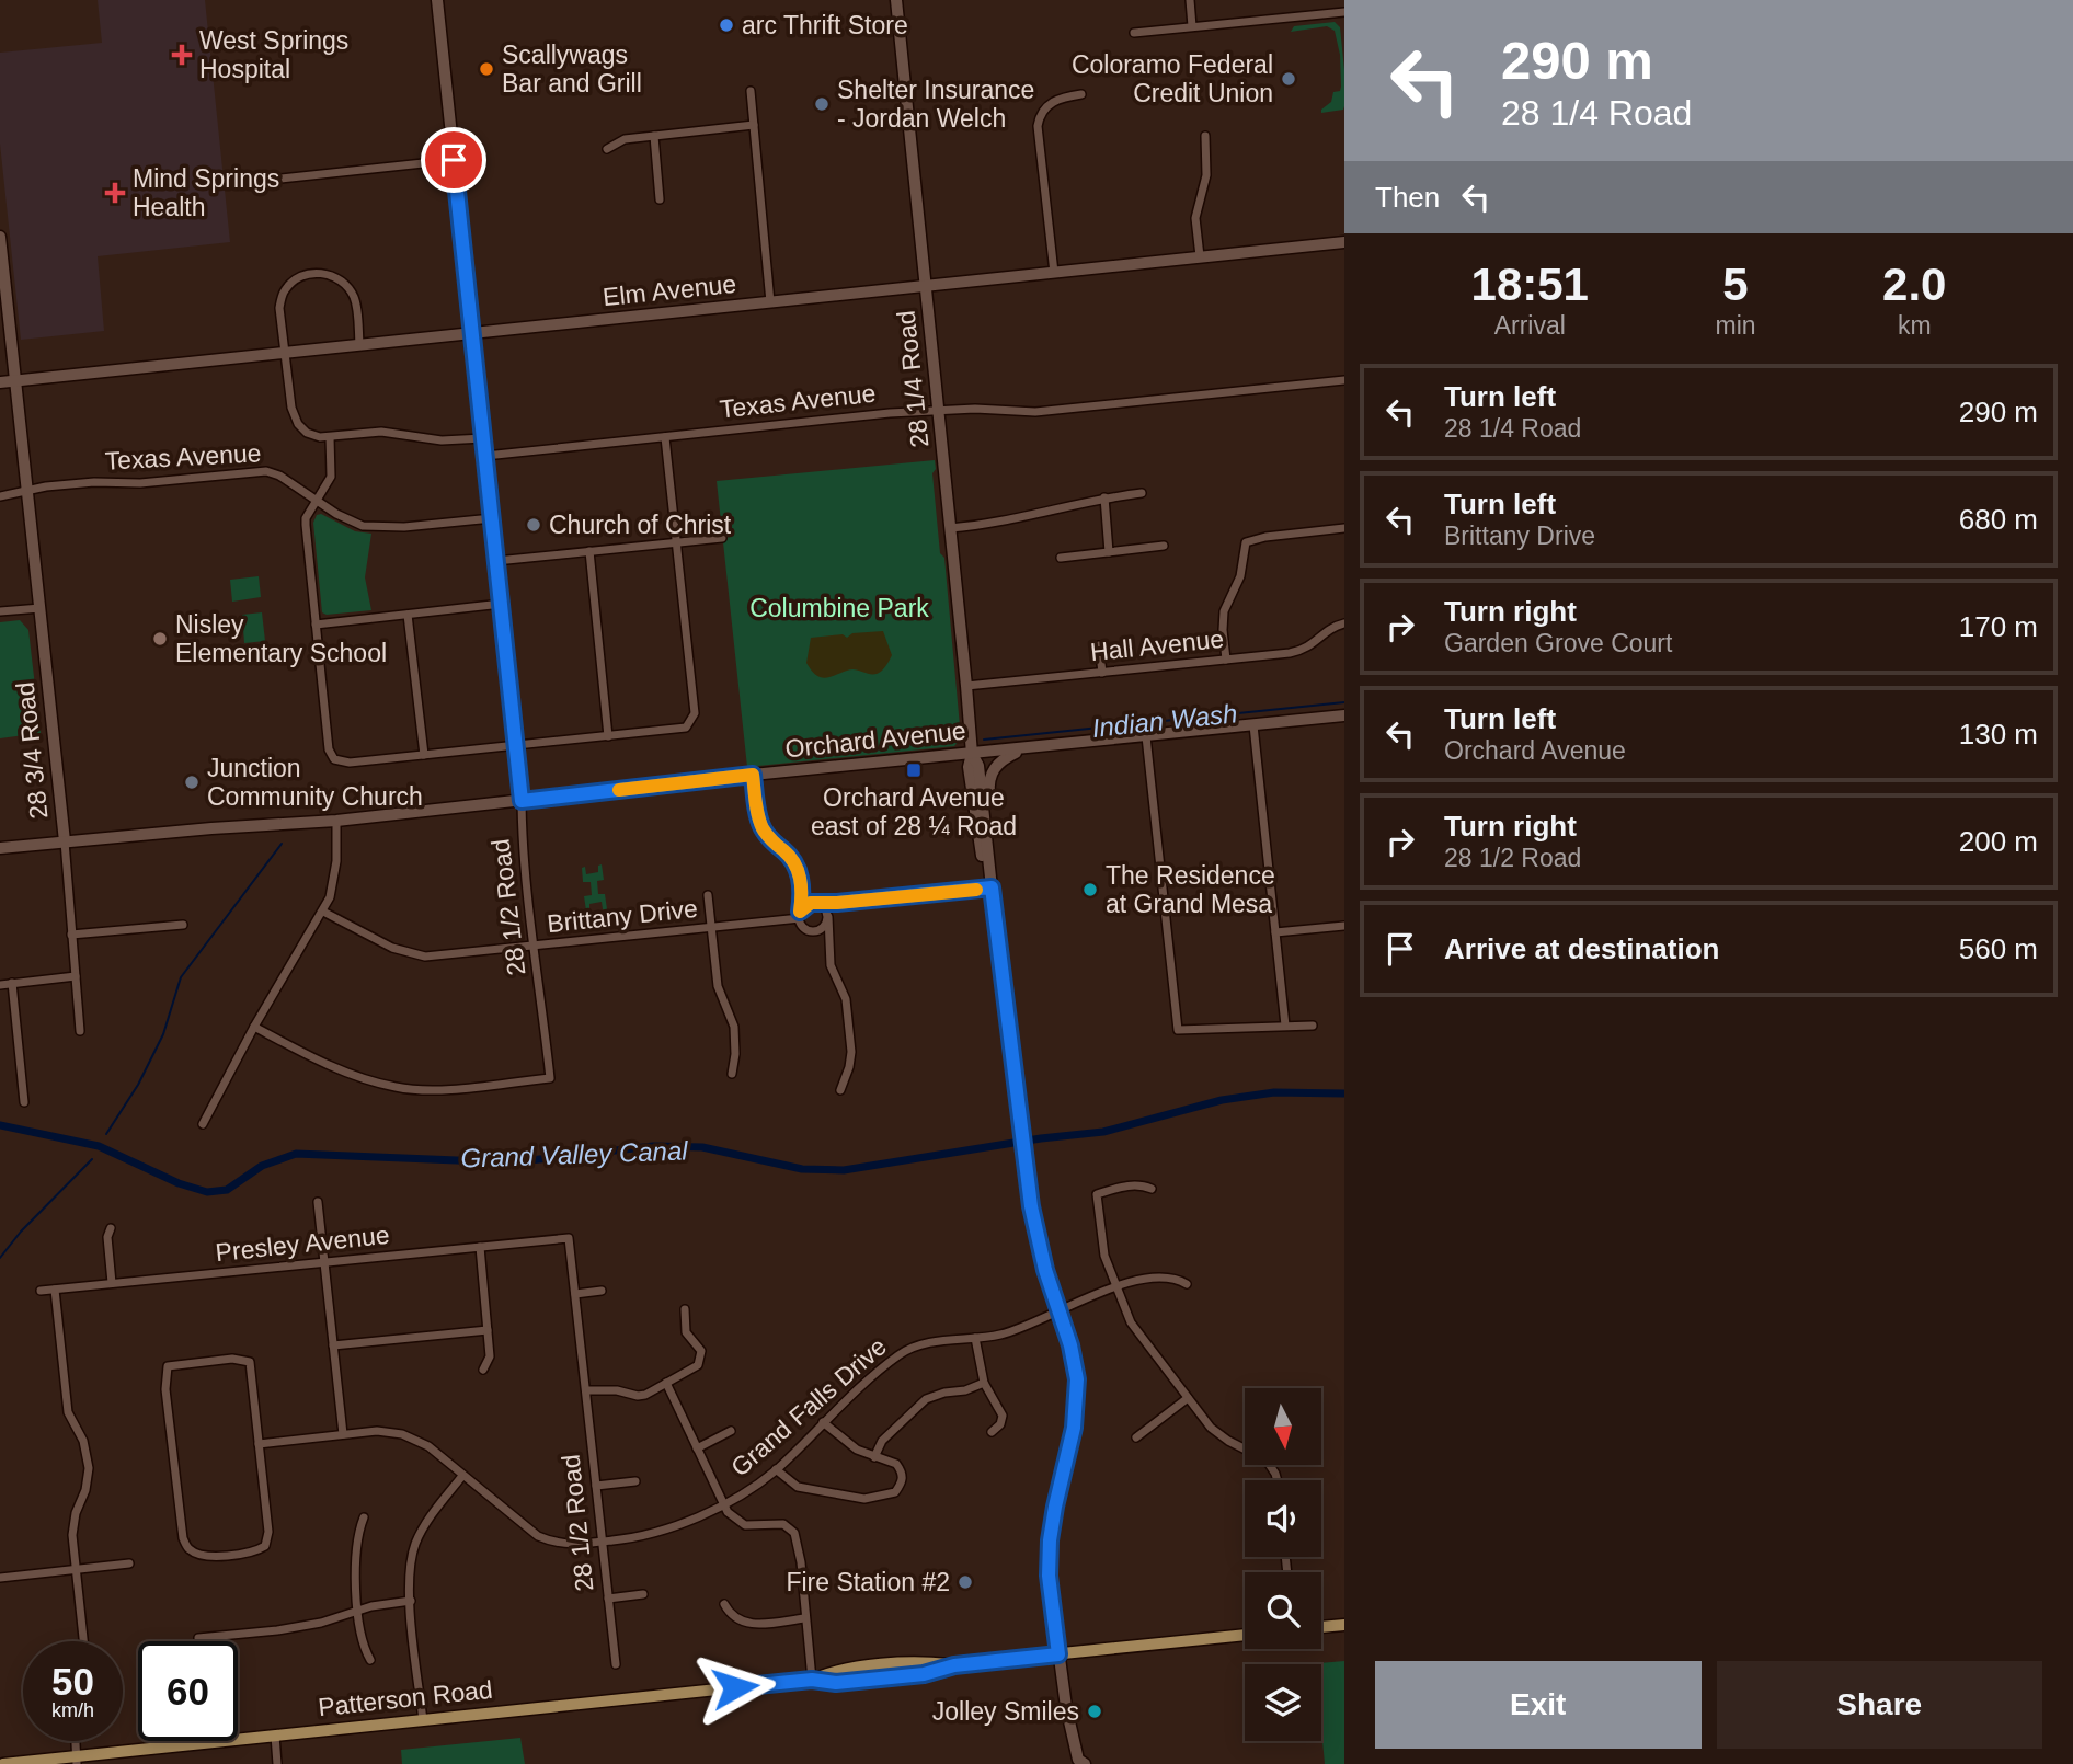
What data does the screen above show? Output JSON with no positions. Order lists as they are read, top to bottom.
{
  "streets": {
    "main road": ["Patterson Road"],
    "street": [
      "Elm Avenue",
      "28 1/4 Road",
      "Texas Avenue",
      "Hall Avenue",
      "Orchard Avenue",
      "28 3/4 Road",
      "28 1/2 Road",
      "Brittany Drive",
      "Presley Avenue",
      "Grand Falls Drive"
    ]
  },
  "crossings": [
    ["Elm Avenue", "28 1/4 Road"],
    ["Elm Avenue", "28 3/4 Road"],
    ["Elm Avenue", "28 1/2 Road"],
    ["28 1/4 Road", "Texas Avenue"],
    ["28 1/4 Road", "Hall Avenue"],
    ["28 1/4 Road", "Orchard Avenue"],
    ["28 1/4 Road", "Grand Falls Drive"],
    ["28 1/4 Road", "Patterson Road"],
    ["Texas Avenue", "28 3/4 Road"],
    ["Texas Avenue", "28 1/2 Road"],
    ["Orchard Avenue", "28 3/4 Road"],
    ["Orchard Avenue", "28 1/2 Road"],
    ["28 1/2 Road", "Brittany Drive"],
    ["28 1/2 Road", "Presley Avenue"],
    ["28 1/2 Road", "Grand Falls Drive"]
  ],
  "water": ["Indian Wash", "Grand Valley Canal"],
  "parks": ["Columbine Park"],
  "places": {
    "other": [
      "arc Thrift Store",
      "Scallywags Bar and Grill",
      "Coloramo Federal Credit Union",
      "Shelter Insurance - Jordan Welch",
      "Church of Christ",
      "Nisley Elementary School",
      "Junction Community Church",
      "The Residence at Grand Mesa",
      "Fire Station #2",
      "Jolley Smiles"
    ],
    "health": ["West Springs Hospital", "Mind Springs Health"],
    "transit": ["Orchard Avenue east of 28 ¼ Road"]
  },
  "north": "bottom",
  "page": {
    "turn": ["290 m", "28 1/4 Road"],
    "then": "Then",
    "eta": [
      "18:51",
      "Arrival",
      "5",
      "min",
      "2.0",
      "km"
    ],
    "list": [
      {
        "name": "Turn left",
        "note": "28 1/4 Road",
        "value": "290 m"
      },
      {
        "name": "Turn left",
        "note": "Brittany Drive",
        "value": "680 m"
      },
      {
        "name": "Turn right",
        "note": "Garden Grove Court",
        "value": "170 m"
      },
      {
        "name": "Turn left",
        "note": "Orchard Avenue",
        "value": "130 m"
      },
      {
        "name": "Turn right",
        "note": "28 1/2 Road",
        "value": "200 m"
      },
      {
        "name": "Arrive at destination",
        "value": "560 m"
      }
    ],
    "speed": "50 km/h",
    "limit": "60",
    "buttons": ["Exit", "Share"]
  }
}
